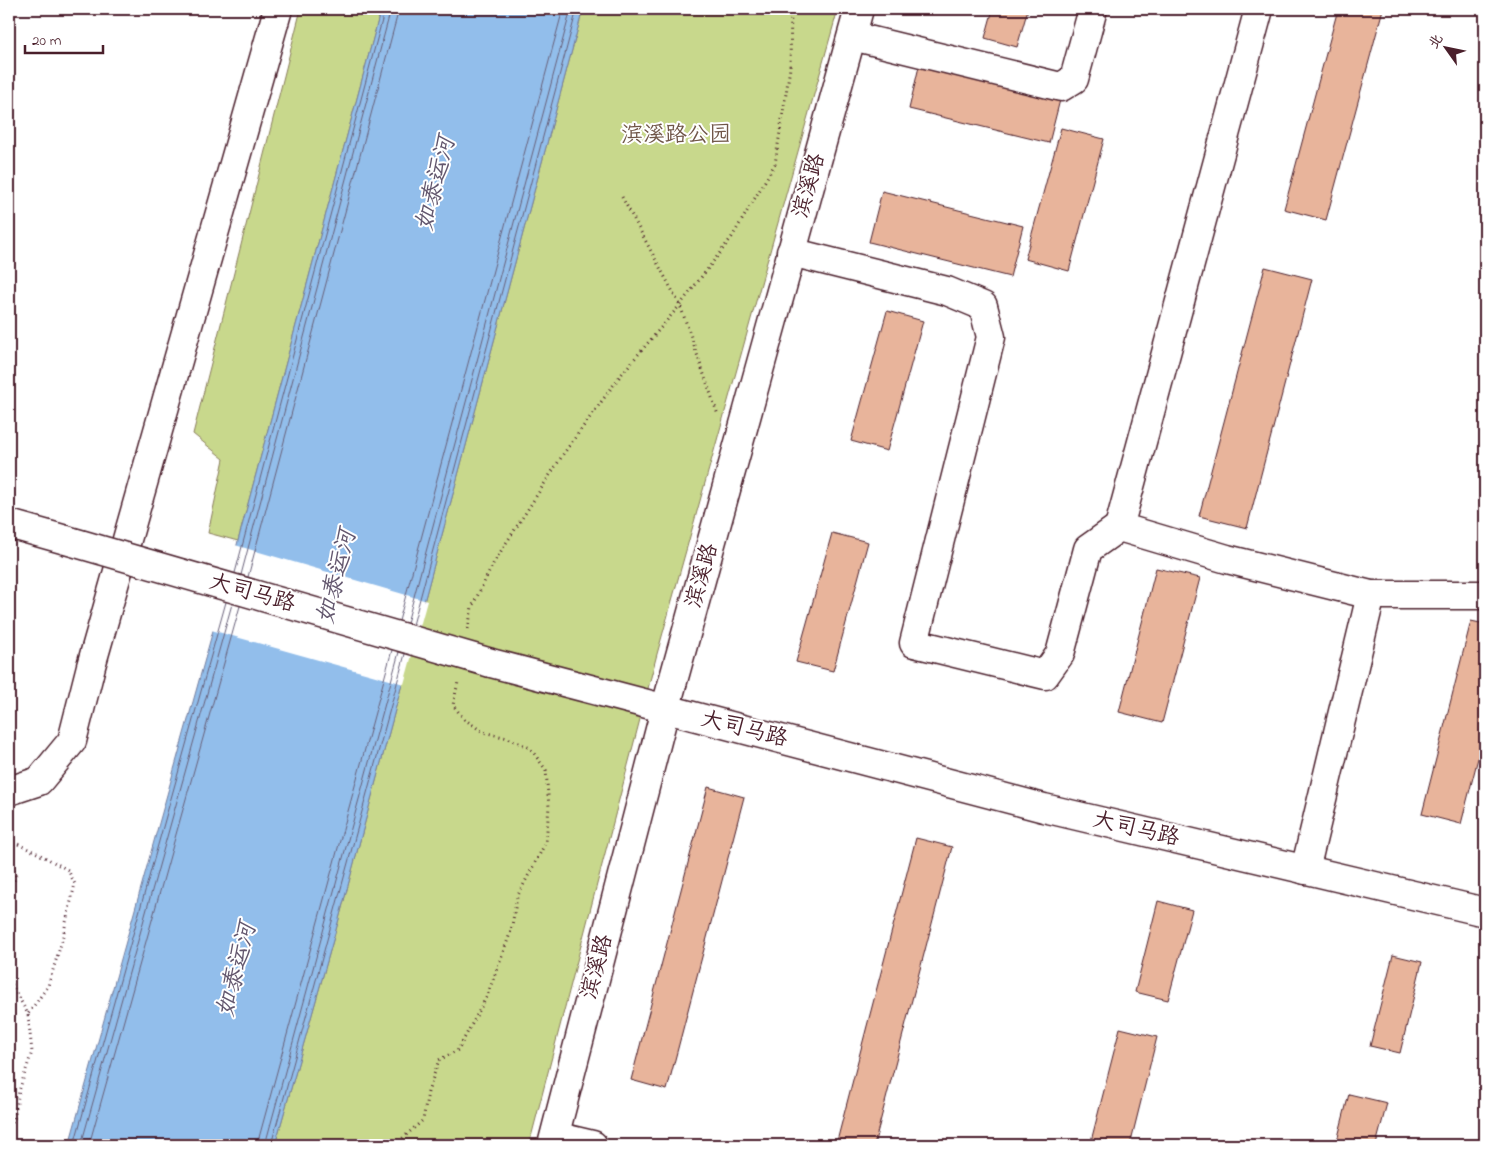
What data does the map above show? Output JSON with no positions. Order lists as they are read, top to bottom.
{
  "streets": {
    "street": ["滨溪路", "大司马路"]
  },
  "crossings": [
    ["滨溪路", "大司马路"]
  ],
  "water": ["如泰运河"],
  "parks": ["滨溪路公园"],
  "scale_bar": "20 m",
  "north": "top left"
}
